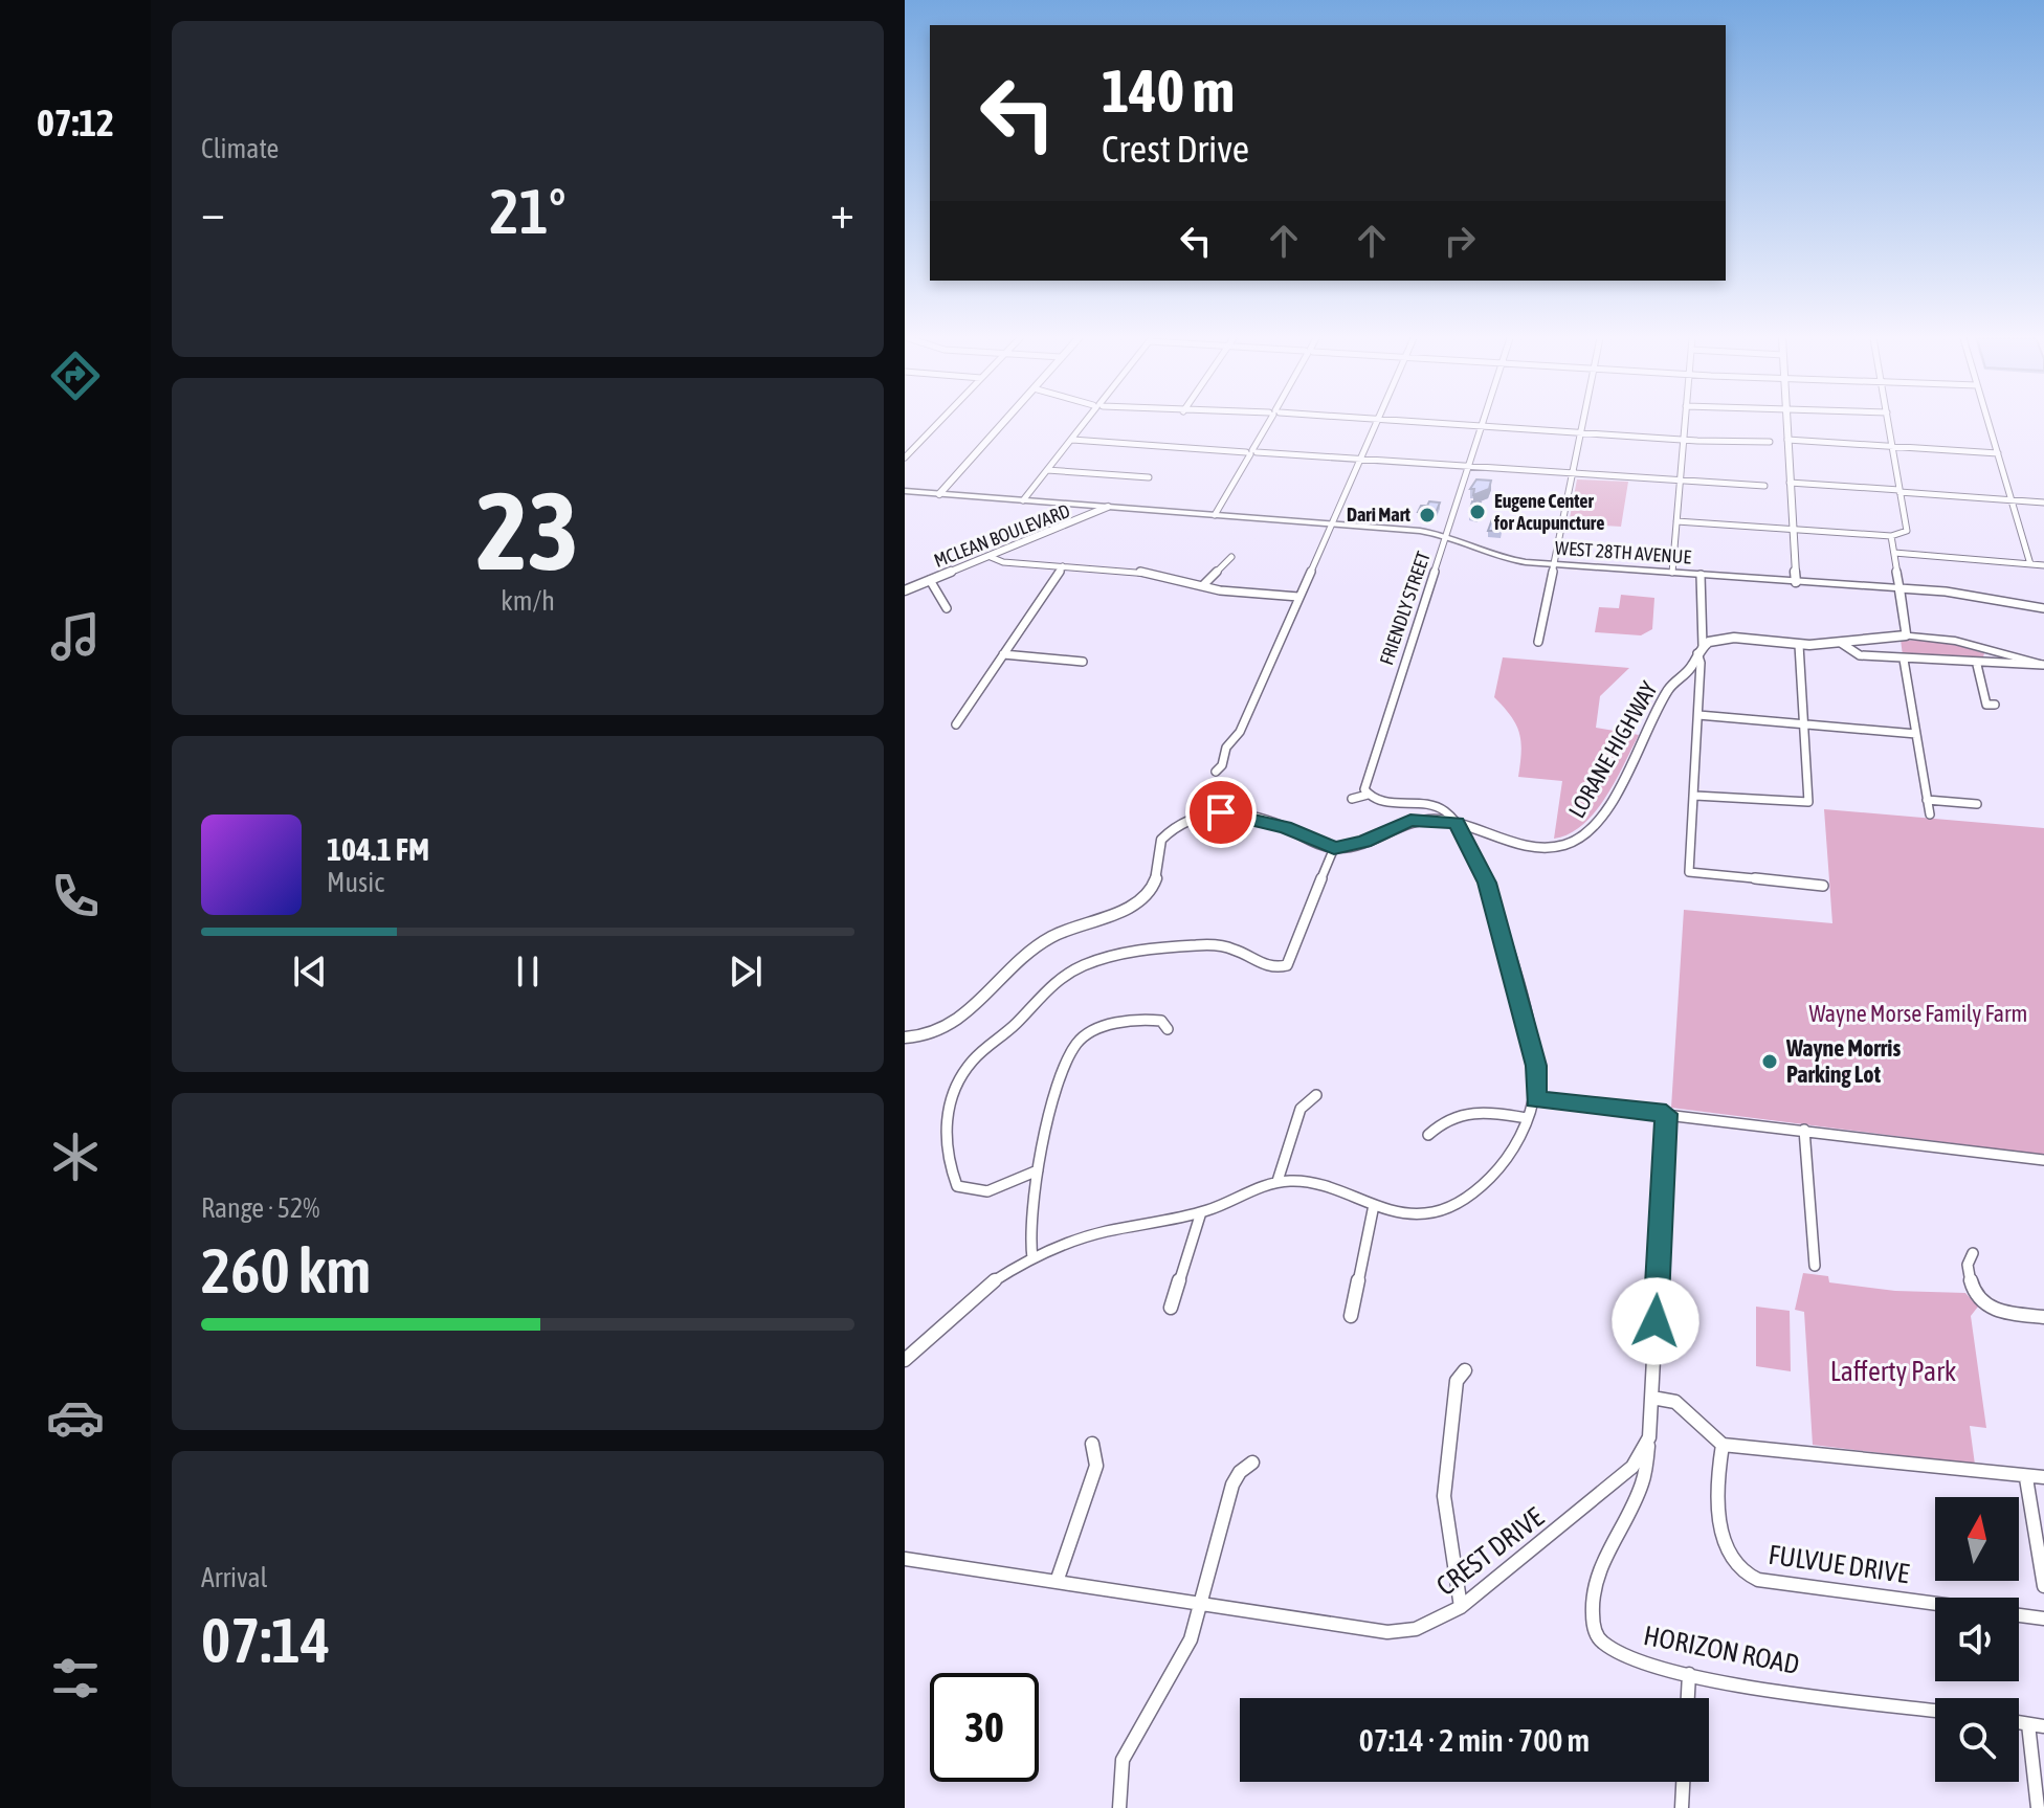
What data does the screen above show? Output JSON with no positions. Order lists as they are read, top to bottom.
{
  "streets": {
    "main road": ["WEST 28TH AVENUE"],
    "street": [
      "MCLEAN BOULEVARD",
      "FRIENDLY STREET",
      "LORANE HIGHWAY",
      "CREST DRIVE",
      "FULVUE DRIVE",
      "HORIZON ROAD"
    ]
  },
  "crossings": [
    ["MCLEAN BOULEVARD", "WEST 28TH AVENUE"],
    ["WEST 28TH AVENUE", "FRIENDLY STREET"],
    ["CREST DRIVE", "HORIZON ROAD"]
  ],
  "parks": ["Wayne Morse Family Farm", "Lafferty Park"],
  "places": ["Eugene Center for Acupuncture", "Dari Mart", "Wayne Morris Parking Lot"],
  "north": "top",
  "page": {
    "tabs": "07:12",
    "tile": [
      "Climate",
      ["23", "km/h"],
      ["Range · 52%", "260 km"],
      ["Arrival", "07:14"]
    ],
    "turn": ["140 m", "Crest Drive"],
    "heat": ["−", "21°", "+"],
    "song": ["104.1 FM", "Music"],
    "limit": "30",
    "trip": "07:14 · 2 min · 700 m"
  }
}
